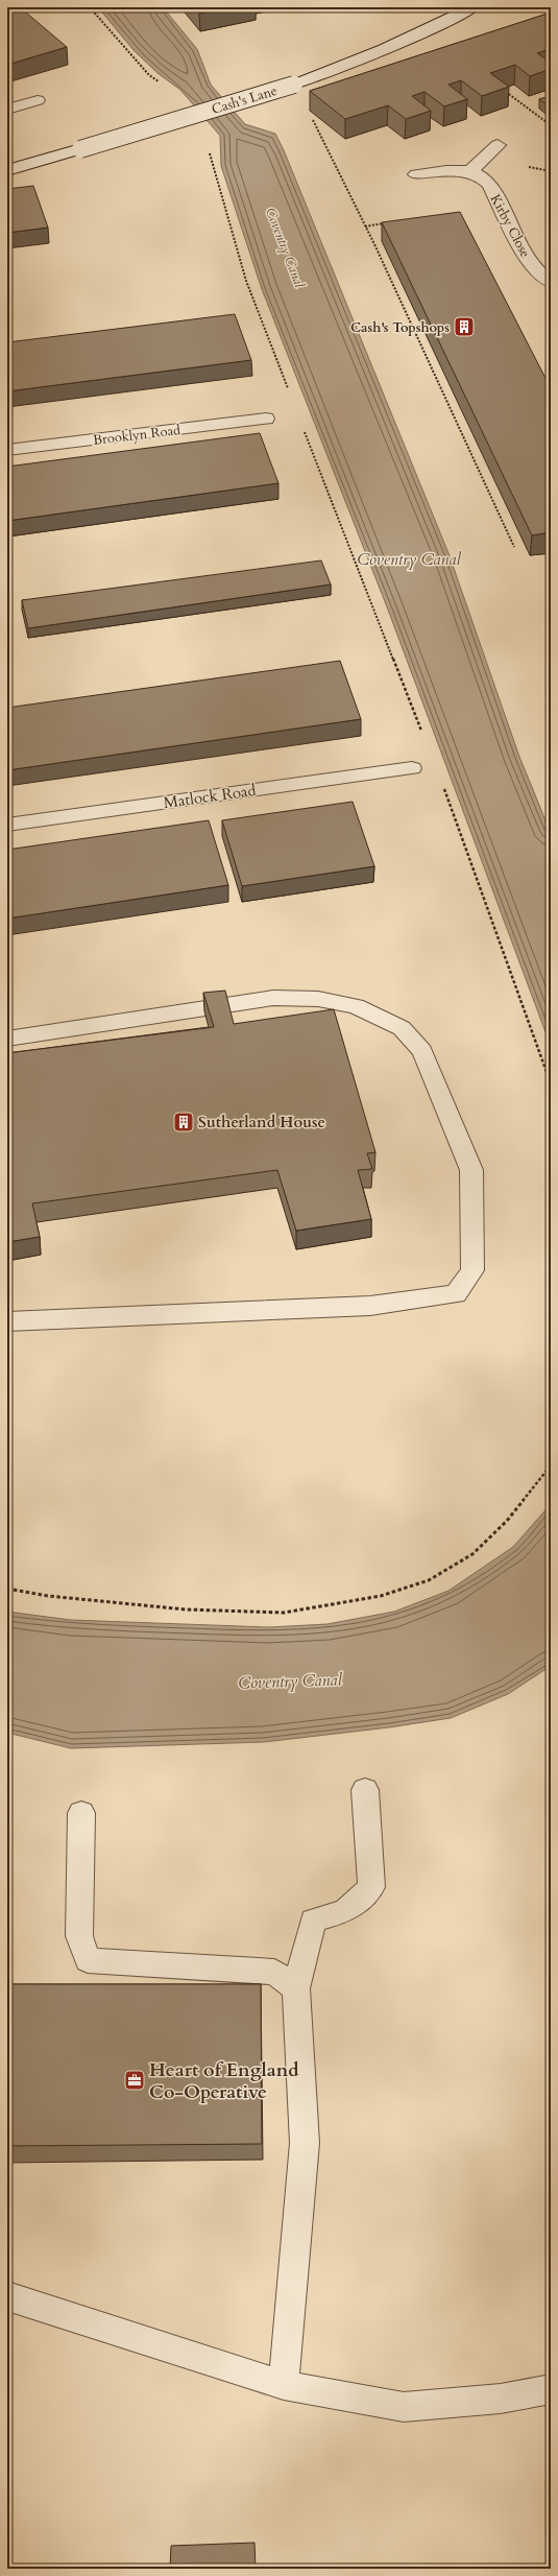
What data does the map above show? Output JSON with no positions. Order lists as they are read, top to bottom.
{
  "streets": {
    "street": [
      "Cash's Lane",
      "Kirby Close",
      "Brooklyn Road",
      "Matlock Road"
    ]
  },
  "water": ["Coventry Canal"],
  "places": {
    "building": ["Cash's Topshops", "Sutherland House"],
    "office": ["Heart of England Co-Operative"]
  }
}
